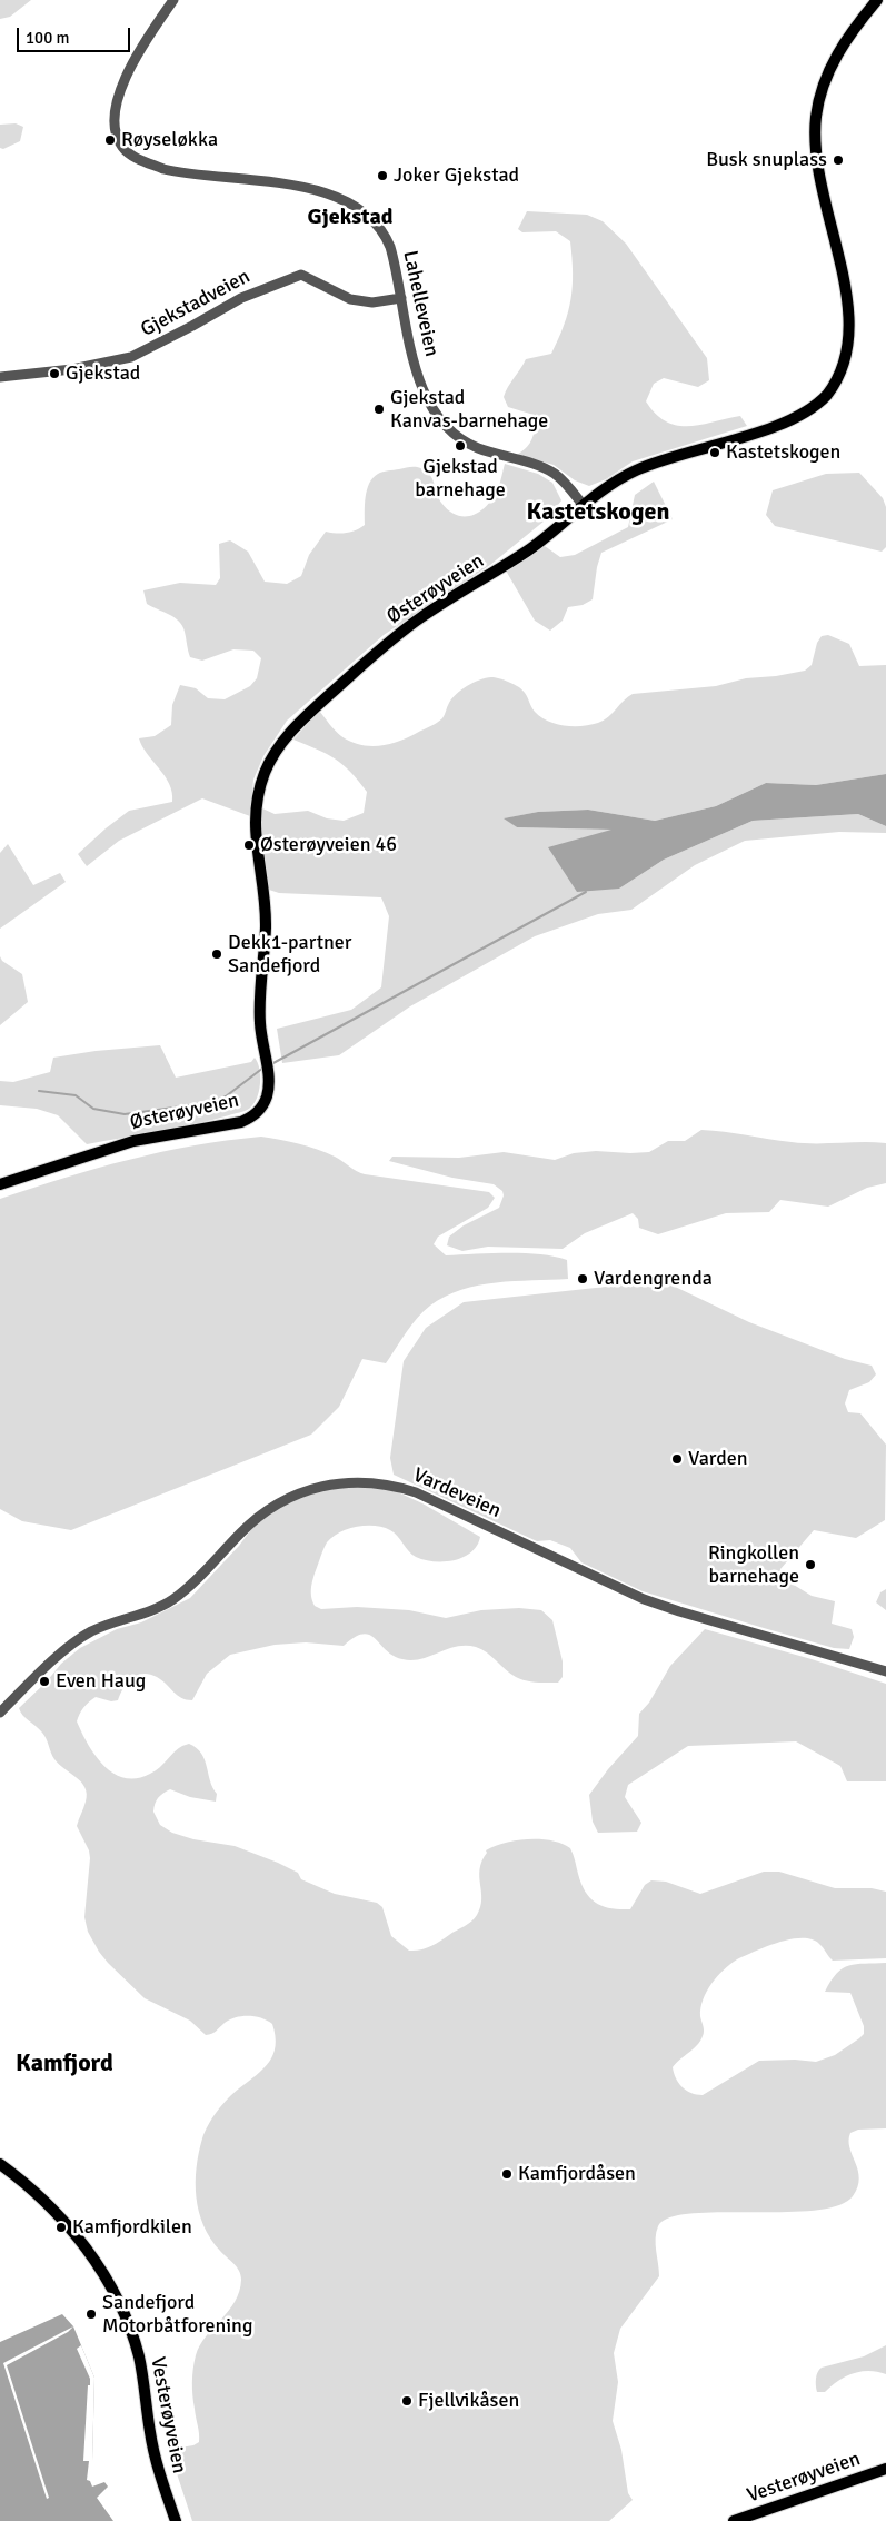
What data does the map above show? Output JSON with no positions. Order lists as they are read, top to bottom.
{
  "streets": {
    "main road": ["Østerøyveien", "Vesterøyveien"],
    "street": ["Gjekstadveien", "Lahelleveien", "Vardeveien"]
  },
  "crossings": [
    ["Gjekstadveien", "Lahelleveien"],
    ["Lahelleveien", "Østerøyveien"]
  ],
  "districts": ["Gjekstad", "Kastetskogen", "Kamfjord"],
  "places": [
    "Røyseløkka",
    "Busk snuplass",
    "Joker Gjekstad",
    "Gjekstad",
    "Gjekstad Kanvas-barnehage",
    "Gjekstad barnehage",
    "Kastetskogen",
    "Østerøyveien 46",
    "Dekk1-partner Sandefjord",
    "Vardengrenda",
    "Varden",
    "Ringkollen barnehage",
    "Even Haug",
    "Kamfjordåsen",
    "Kamfjordkilen",
    "Sandefjord Motorbåtforening",
    "Fjellvikåsen"
  ],
  "scale_bar": "100 m"
}
